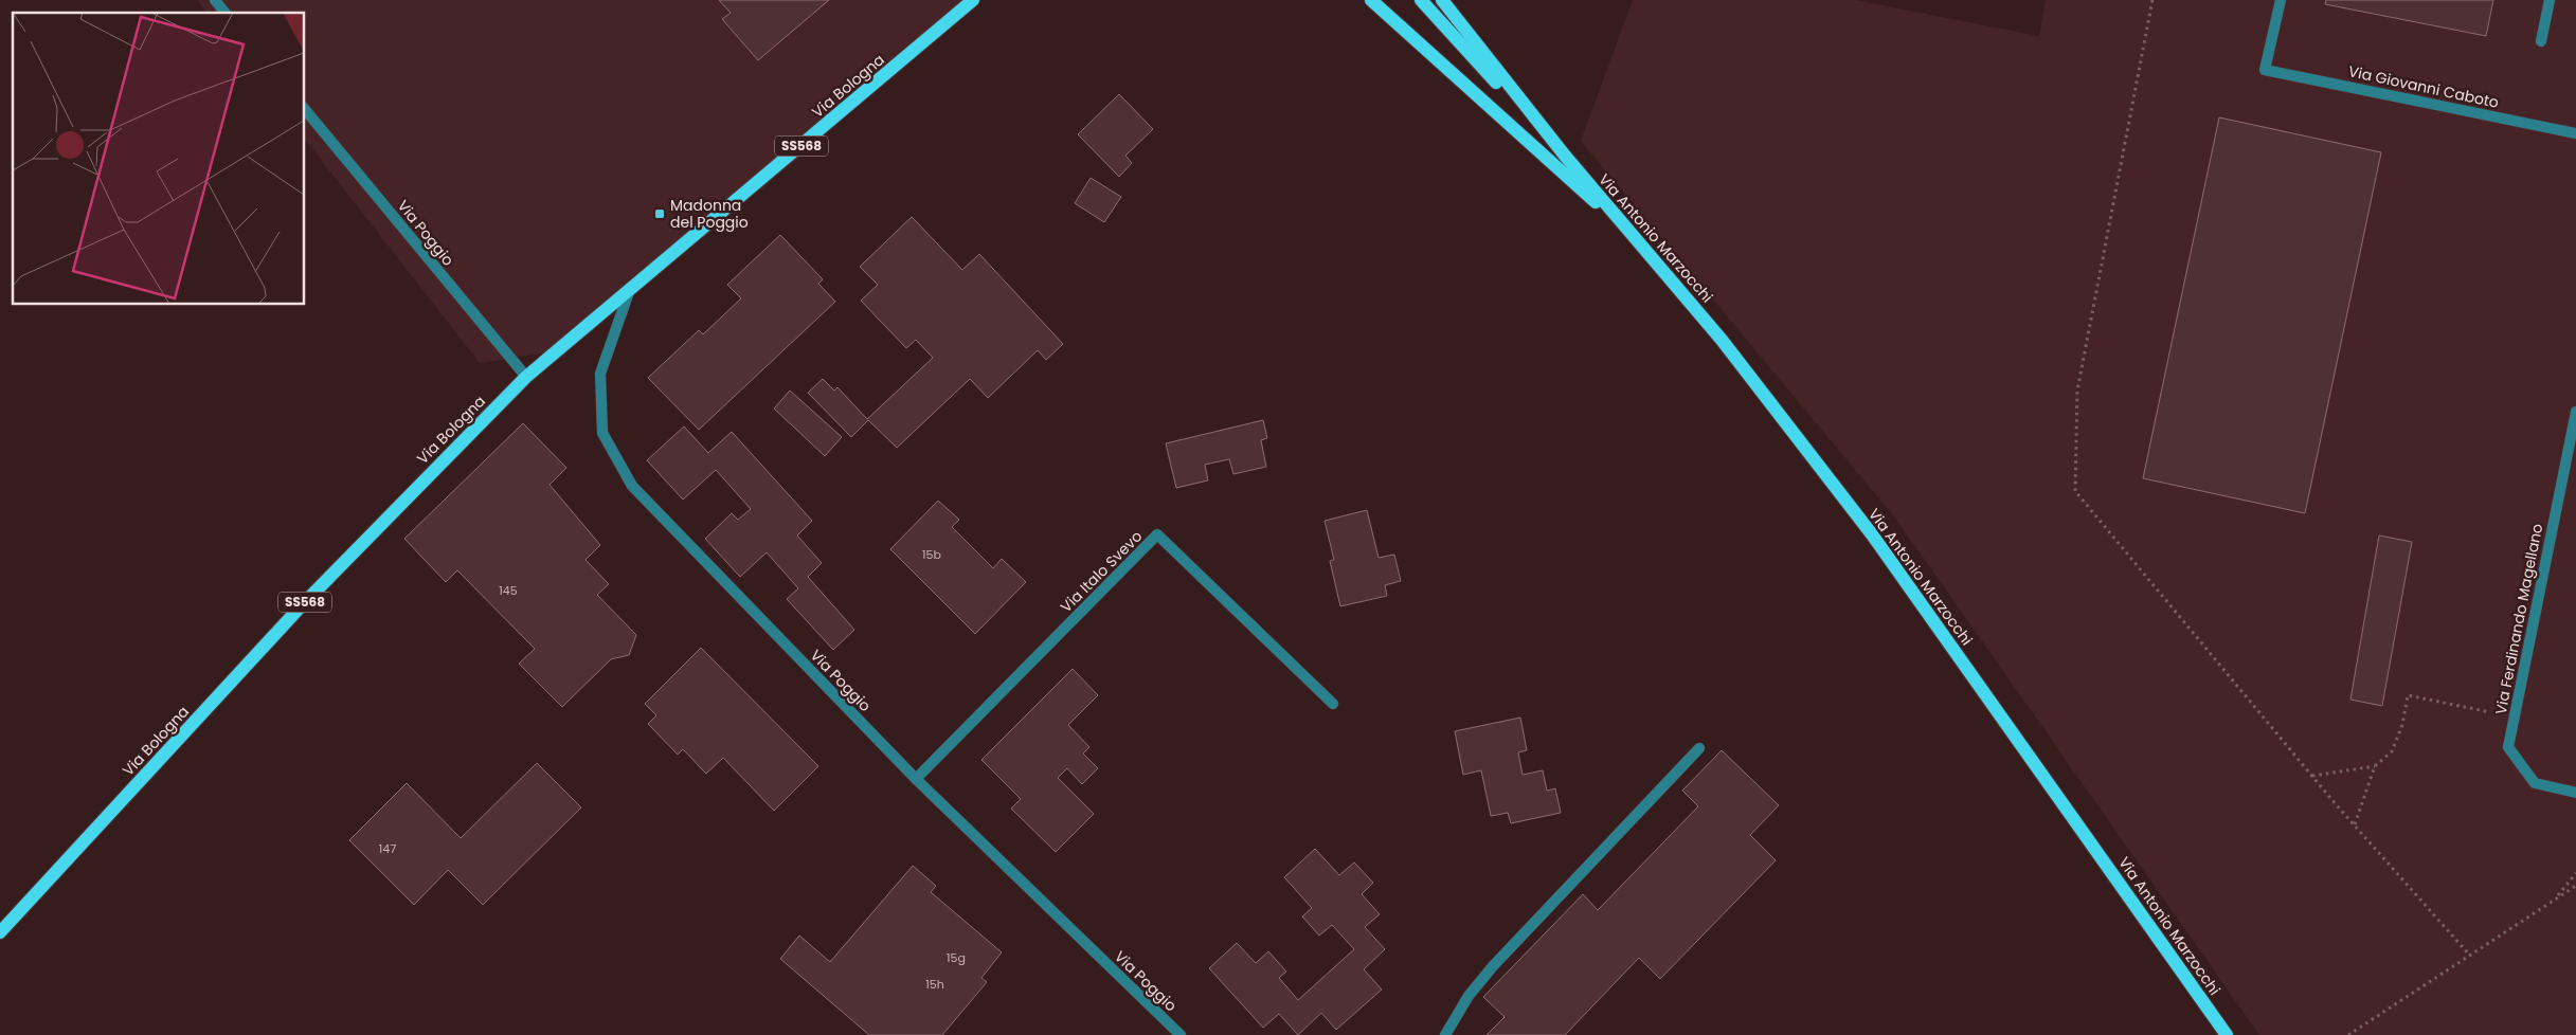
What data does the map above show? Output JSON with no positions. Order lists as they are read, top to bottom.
{
  "streets": {
    "main road": ["Via Bologna", "SS568", "Via Antonio Marzocchi"],
    "street": [
      "Via Giovanni Caboto",
      "Via Poggio",
      "Via Italo Svevo",
      "Via Ferdinando Magellano"
    ]
  },
  "crossings": [
    ["Via Bologna", "Via Poggio"],
    ["Via Poggio", "Via Italo Svevo"]
  ],
  "places": {
    "transit": ["Madonna del Poggio"]
  },
  "house_numbers": [
    "15b",
    "145",
    "147",
    "15g",
    "15h"
  ]
}
